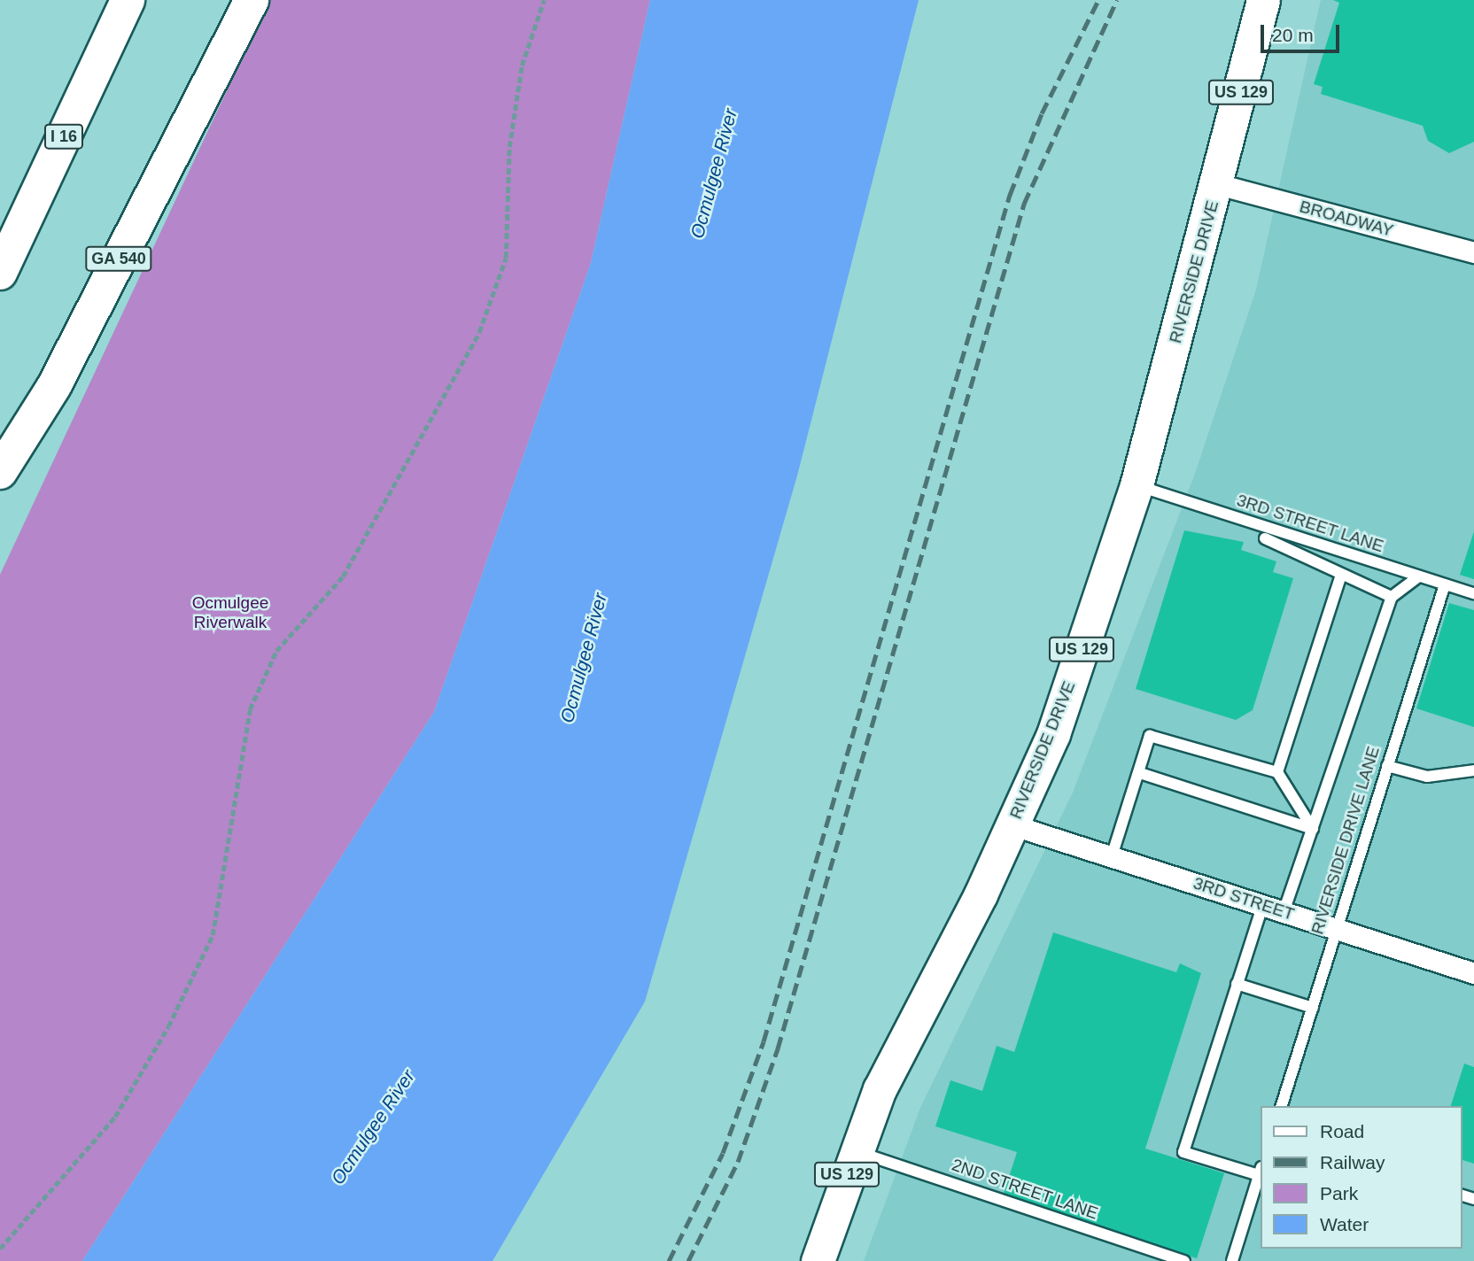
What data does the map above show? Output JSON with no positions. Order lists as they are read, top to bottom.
{
  "streets": {
    "highway": ["I 16", "GA 540"],
    "main road": ["US 129", "RIVERSIDE DRIVE"],
    "street": ["BROADWAY", "3RD STREET"],
    "lane": ["3RD STREET LANE", "RIVERSIDE DRIVE LANE", "2ND STREET LANE"]
  },
  "crossings": [
    ["BROADWAY", "RIVERSIDE DRIVE"],
    ["RIVERSIDE DRIVE", "3RD STREET LANE"],
    ["RIVERSIDE DRIVE", "3RD STREET"],
    ["RIVERSIDE DRIVE", "2ND STREET LANE"],
    ["3RD STREET LANE", "RIVERSIDE DRIVE LANE"],
    ["RIVERSIDE DRIVE LANE", "3RD STREET"]
  ],
  "water": ["Ocmulgee River"],
  "parks": ["Ocmulgee Riverwalk"],
  "legend": [
    "Road",
    "Railway",
    "Park",
    "Water"
  ],
  "scale_bar": "20 m"
}
